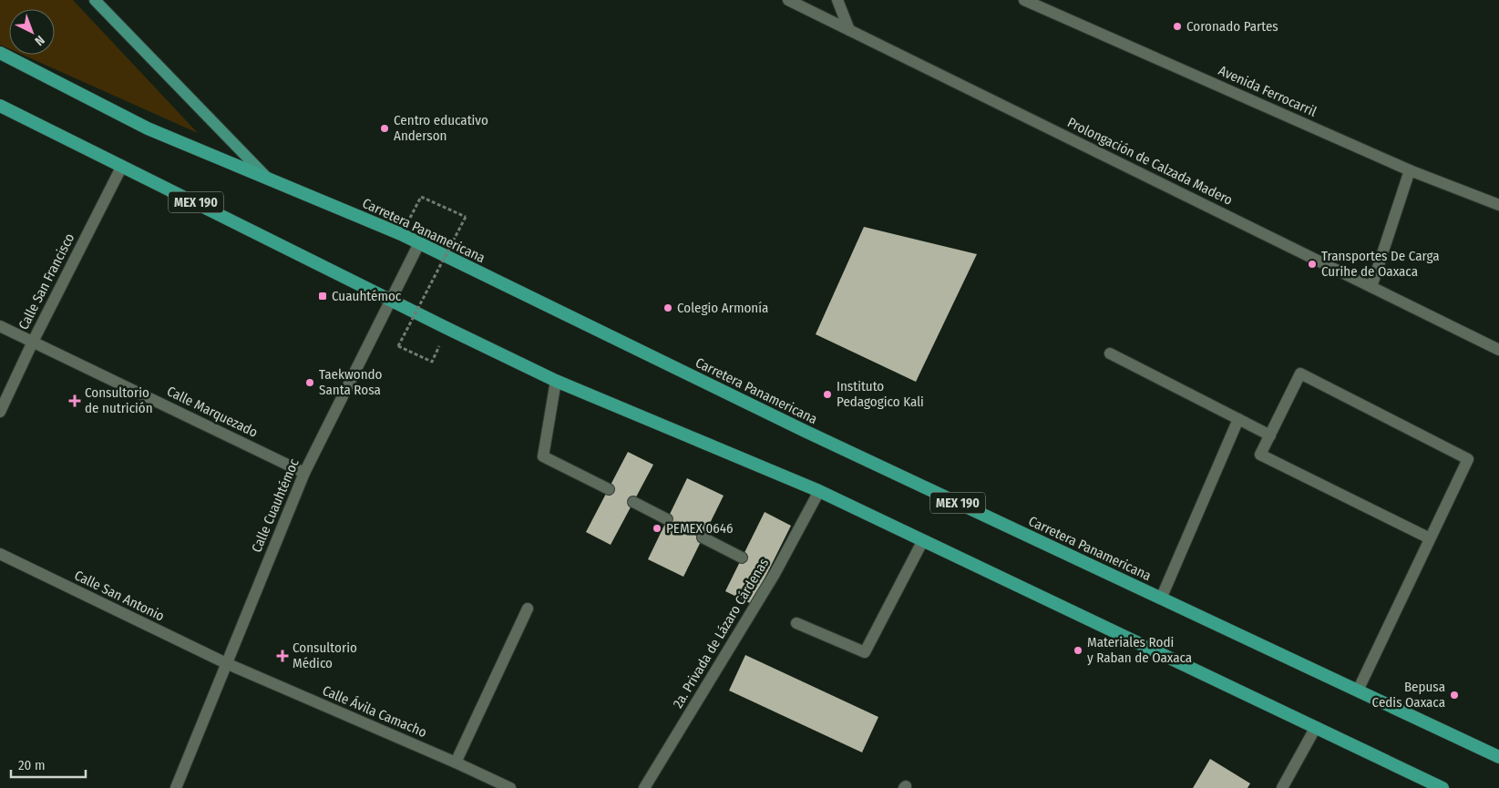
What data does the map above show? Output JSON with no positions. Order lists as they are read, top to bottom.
{
  "streets": {
    "highway": ["MEX 190", "Carretera Panamericana"],
    "street": [
      "Avenida Ferrocarril",
      "Prolongación de Calzada Madero",
      "Calle San Francisco",
      "Calle Marquezado",
      "Calle Cuauhtémoc",
      "Calle San Antonio",
      "2a. Privada de Lázaro Cárdenas",
      "Calle Ávila Camacho"
    ]
  },
  "crossings": [
    ["MEX 190", "Carretera Panamericana"],
    ["MEX 190", "Calle San Francisco"],
    ["MEX 190", "Calle Cuauhtémoc"],
    ["MEX 190", "2a. Privada de Lázaro Cárdenas"],
    ["Carretera Panamericana", "Calle Cuauhtémoc"],
    ["Calle San Francisco", "Calle Marquezado"],
    ["Calle Marquezado", "Calle Cuauhtémoc"],
    ["Calle Cuauhtémoc", "Calle San Antonio"],
    ["Calle Cuauhtémoc", "Calle Ávila Camacho"],
    ["Calle San Antonio", "Calle Ávila Camacho"]
  ],
  "places": {
    "other": [
      "Coronado Partes",
      "Centro educativo Anderson",
      "Transportes De Carga Curihe de Oaxaca",
      "Colegio Armonía",
      "Taekwondo Santa Rosa",
      "Instituto Pedagogico Kali",
      "PEMEX 0646",
      "Materiales Rodi y Raban de Oaxaca",
      "Bepusa Cedis Oaxaca"
    ],
    "transit": ["Cuauhtémoc"],
    "health": ["Consultorio de nutrición", "Consultorio Médico"]
  },
  "scale_bar": "20 m",
  "north": "bottom right"
}
